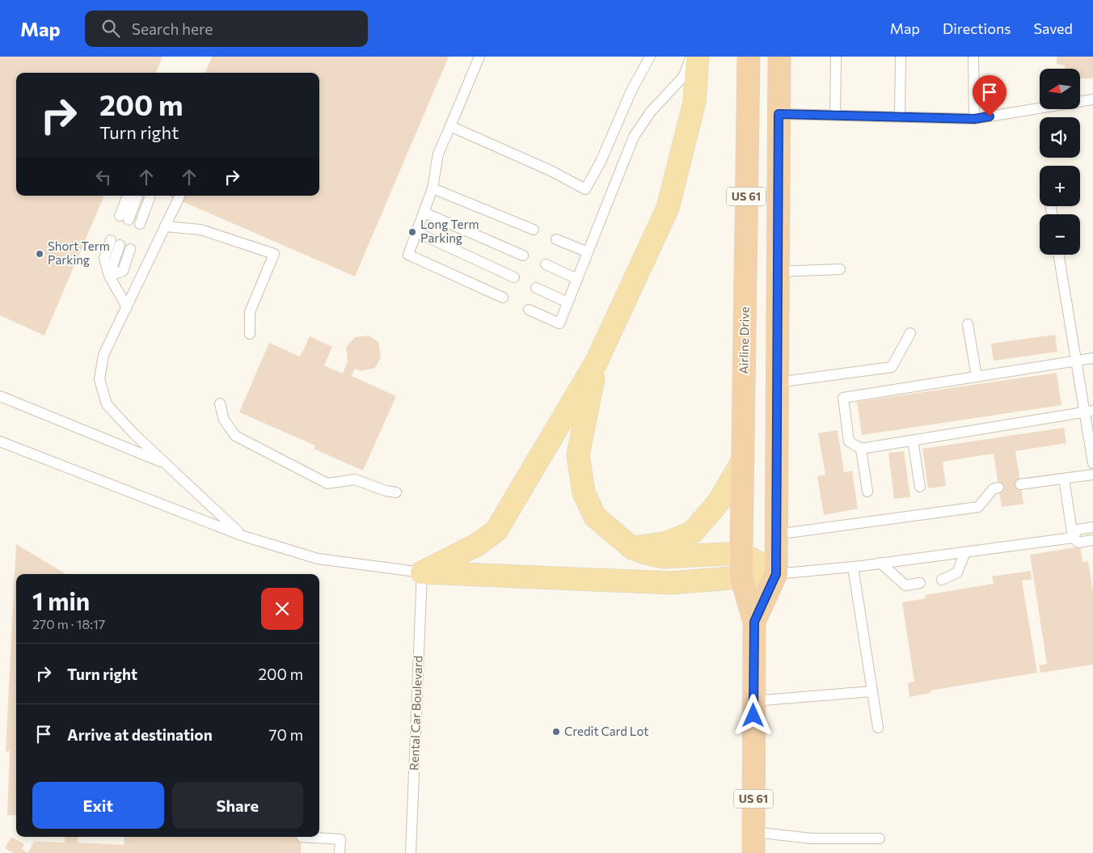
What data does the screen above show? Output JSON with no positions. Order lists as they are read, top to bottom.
{
  "streets": {
    "highway": ["US 61", "Airline Drive"],
    "lane": ["Rental Car Boulevard"]
  },
  "places": ["Long Term Parking", "Short Term Parking", "Credit Card Lot"],
  "north": "left",
  "page": {
    "header": "Map",
    "search": "Search here",
    "nav": ["Map", "Directions", "Saved"],
    "map_buttons": ["+", "−"],
    "turn": ["200 m", "Turn right"],
    "heading": ["1 min", "270 m · 18:17"],
    "list": [
      {
        "name": "Turn right",
        "value": "200 m"
      },
      {
        "name": "Arrive at destination",
        "value": "70 m"
      }
    ],
    "buttons": ["Exit", "Share"]
  }
}
